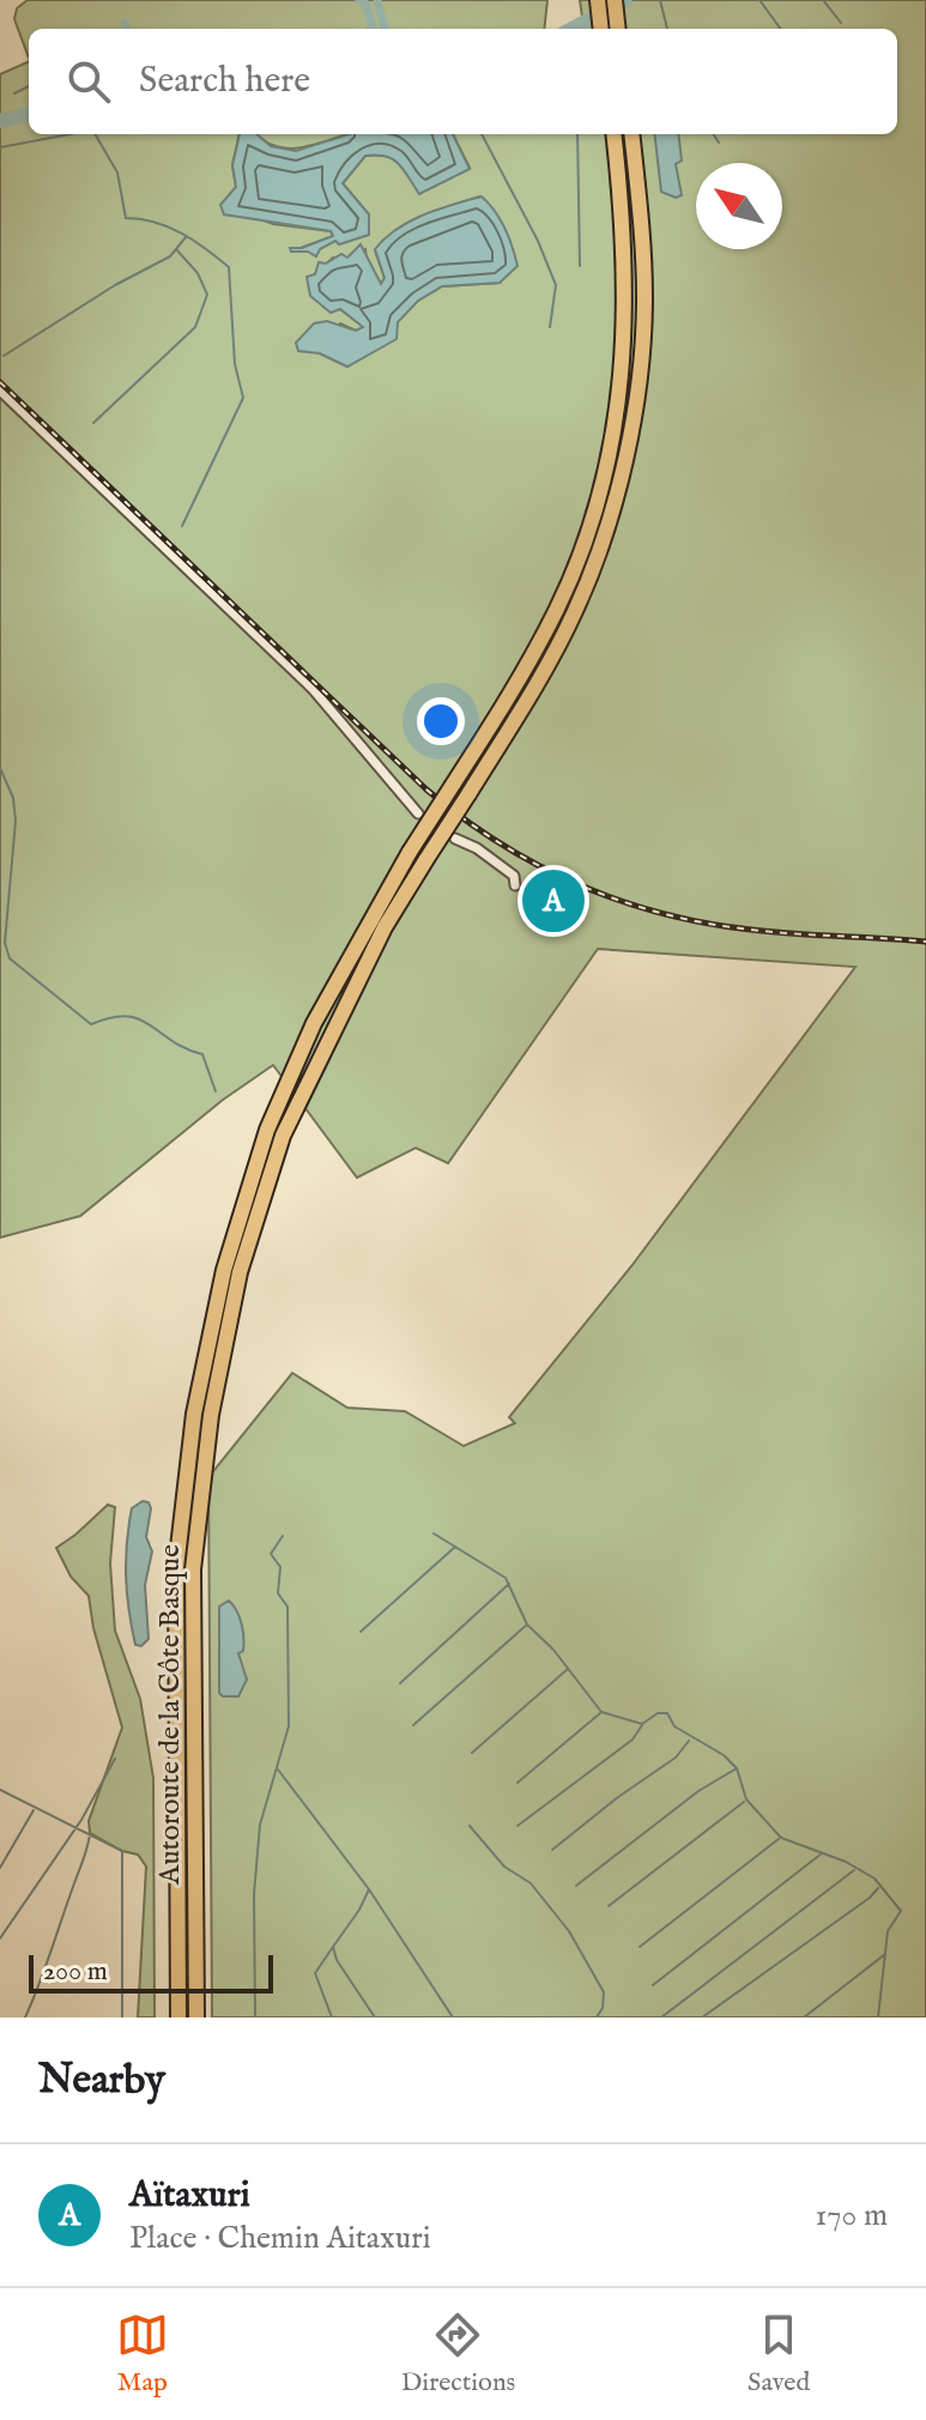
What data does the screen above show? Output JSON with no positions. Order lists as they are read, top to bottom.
{
  "streets": {
    "highway": ["Autoroute de la Côte Basque"]
  },
  "scale_bar": "200 m",
  "north": "top left",
  "page": {
    "search": "Search here",
    "pins": "A",
    "scale": "200 m",
    "heading": "Nearby",
    "list": [
      {
        "mark": "A",
        "name": "Aïtaxuri",
        "note": "Place · Chemin Aitaxuri",
        "value": "170 m"
      }
    ],
    "nav": ["Map", "Directions", "Saved"]
  }
}
